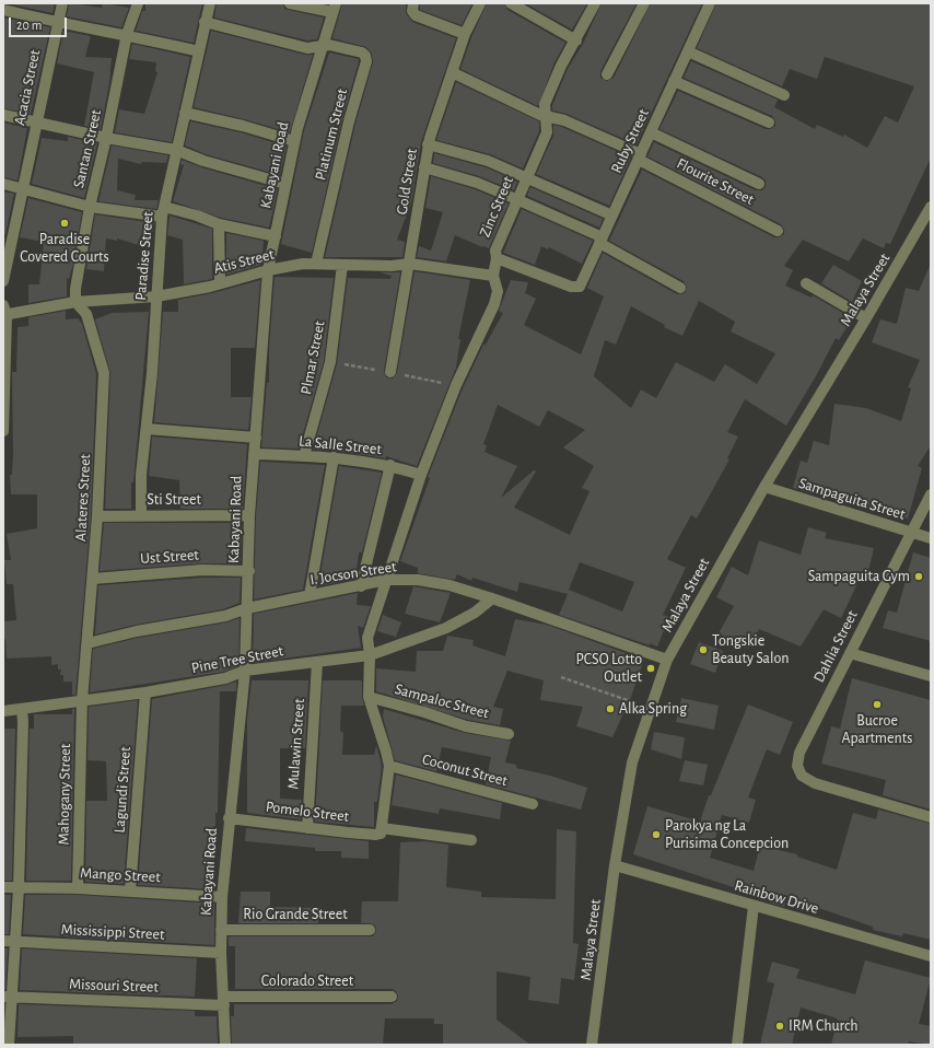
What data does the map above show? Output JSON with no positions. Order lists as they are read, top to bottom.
{
  "streets": {
    "street": [
      "Acacia Street",
      "Platinum Street",
      "Ruby Street",
      "Santan Street",
      "Kabayani Road",
      "Gold Street",
      "Flourite Street",
      "Zinc Street",
      "Paradise Street",
      "Atis Street",
      "Malaya Street",
      "Plmar Street",
      "La Salle Street",
      "Alateres Street",
      "Sampaguita Street",
      "Sti Street",
      "Ust Street",
      "I. Jocson Street",
      "Dahlia Street",
      "Pine Tree Street",
      "Sampaloc Street",
      "Mulawin Street",
      "Coconut Street",
      "Lagundi Street",
      "Mahogany Street",
      "Pomelo Street",
      "Mango Street",
      "Rainbow Drive",
      "Rio Grande Street",
      "Mississippi Street",
      "Colorado Street",
      "Missouri Street"
    ]
  },
  "crossings": [
    ["Platinum Street", "Kabayani Road"],
    ["Platinum Street", "Atis Street"],
    ["Ruby Street", "Flourite Street"],
    ["Ruby Street", "Zinc Street"],
    ["Santan Street", "Atis Street"],
    ["Santan Street", "Alateres Street"],
    ["Kabayani Road", "Atis Street"],
    ["Kabayani Road", "La Salle Street"],
    ["Kabayani Road", "Sti Street"],
    ["Kabayani Road", "Ust Street"],
    ["Kabayani Road", "I. Jocson Street"],
    ["Kabayani Road", "Pine Tree Street"],
    ["Kabayani Road", "Pomelo Street"],
    ["Kabayani Road", "Mango Street"],
    ["Kabayani Road", "Rio Grande Street"],
    ["Kabayani Road", "Mississippi Street"],
    ["Kabayani Road", "Colorado Street"],
    ["Kabayani Road", "Missouri Street"],
    ["Gold Street", "Flourite Street"],
    ["Gold Street", "Atis Street"],
    ["Flourite Street", "Zinc Street"],
    ["Zinc Street", "Atis Street"],
    ["Zinc Street", "La Salle Street"],
    ["Zinc Street", "I. Jocson Street"],
    ["Zinc Street", "Pine Tree Street"],
    ["Zinc Street", "Sampaloc Street"],
    ["Zinc Street", "Coconut Street"],
    ["Paradise Street", "Atis Street"],
    ["Paradise Street", "Sti Street"],
    ["Atis Street", "Plmar Street"],
    ["Atis Street", "Alateres Street"],
    ["Malaya Street", "Sampaguita Street"],
    ["Malaya Street", "I. Jocson Street"],
    ["Malaya Street", "Rainbow Drive"],
    ["Plmar Street", "La Salle Street"],
    ["Alateres Street", "Sti Street"],
    ["Alateres Street", "Ust Street"],
    ["Alateres Street", "I. Jocson Street"],
    ["Alateres Street", "Pine Tree Street"],
    ["Alateres Street", "Mahogany Street"],
    ["Sampaguita Street", "Dahlia Street"],
    ["I. Jocson Street", "Pine Tree Street"],
    ["Pine Tree Street", "Mulawin Street"],
    ["Pine Tree Street", "Lagundi Street"],
    ["Pine Tree Street", "Mahogany Street"],
    ["Mulawin Street", "Pomelo Street"],
    ["Lagundi Street", "Mango Street"],
    ["Mahogany Street", "Mango Street"],
    ["Colorado Street", "Missouri Street"]
  ],
  "places": [
    "Paradise Covered Courts",
    "Sampaguita Gym",
    "Tongskie Beauty Salon",
    "PCSO Lotto Outlet",
    "Bucroe Apartments",
    "Alka Spring",
    "Parokya ng La Purisima Concepcion",
    "IRM Church"
  ],
  "scale_bar": "20 m"
}
